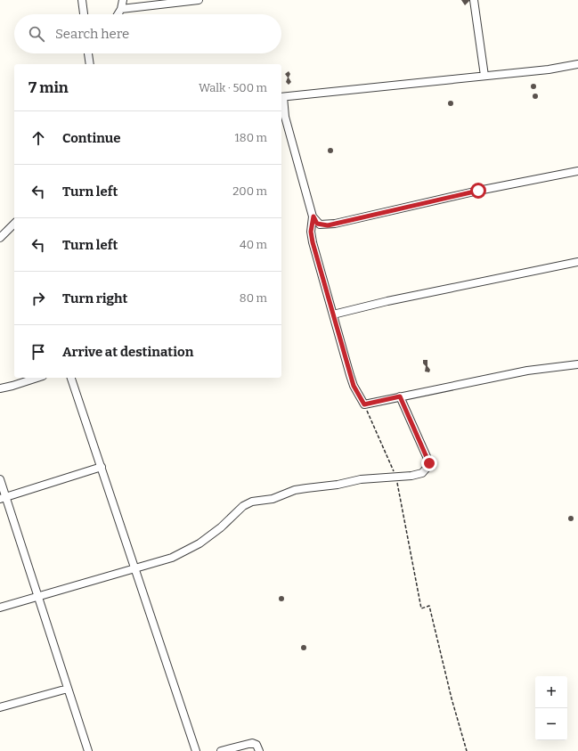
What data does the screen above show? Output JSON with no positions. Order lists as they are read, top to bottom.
{
  "page": {
    "search": "Search here",
    "heading": ["7 min", "Walk · 500 m"],
    "list": [
      ["Continue", "180 m"],
      ["Turn left", "200 m"],
      ["Turn left", "40 m"],
      ["Turn right", "80 m"],
      "Arrive at destination"
    ],
    "map_buttons": ["+", "−"]
  }
}
